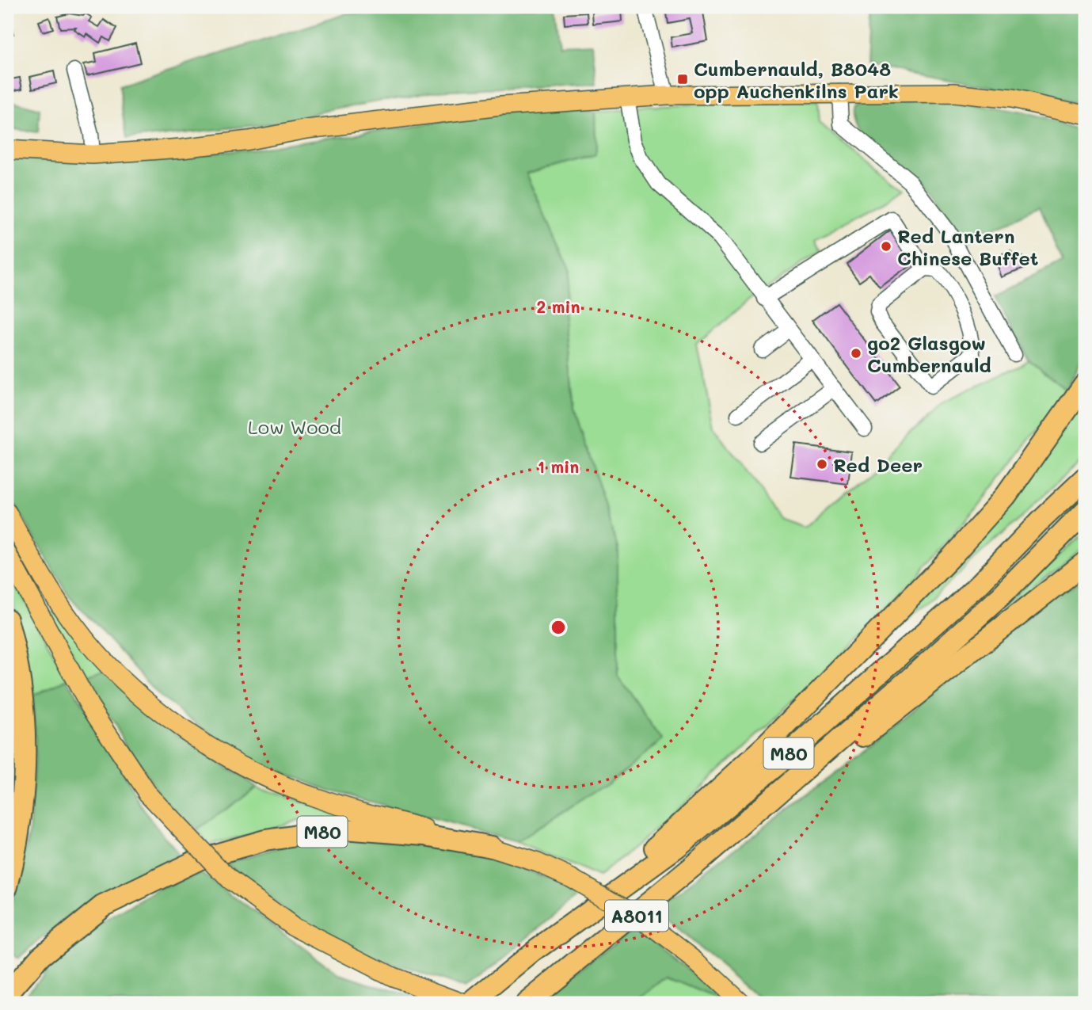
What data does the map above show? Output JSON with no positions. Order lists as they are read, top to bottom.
{
  "streets": {
    "highway": ["M80"],
    "main road": ["A8011"]
  },
  "crossings": [
    ["M80", "A8011"]
  ],
  "parks": ["Low Wood"],
  "places": {
    "transit": ["Cumbernauld, B8048 opp Auchenkilns Park"],
    "other": ["Red Lantern Chinese Buffet", "go2 Glasgow Cumbernauld", "Red Deer"]
  },
  "rings": ["2 min", "1 min"]
}
